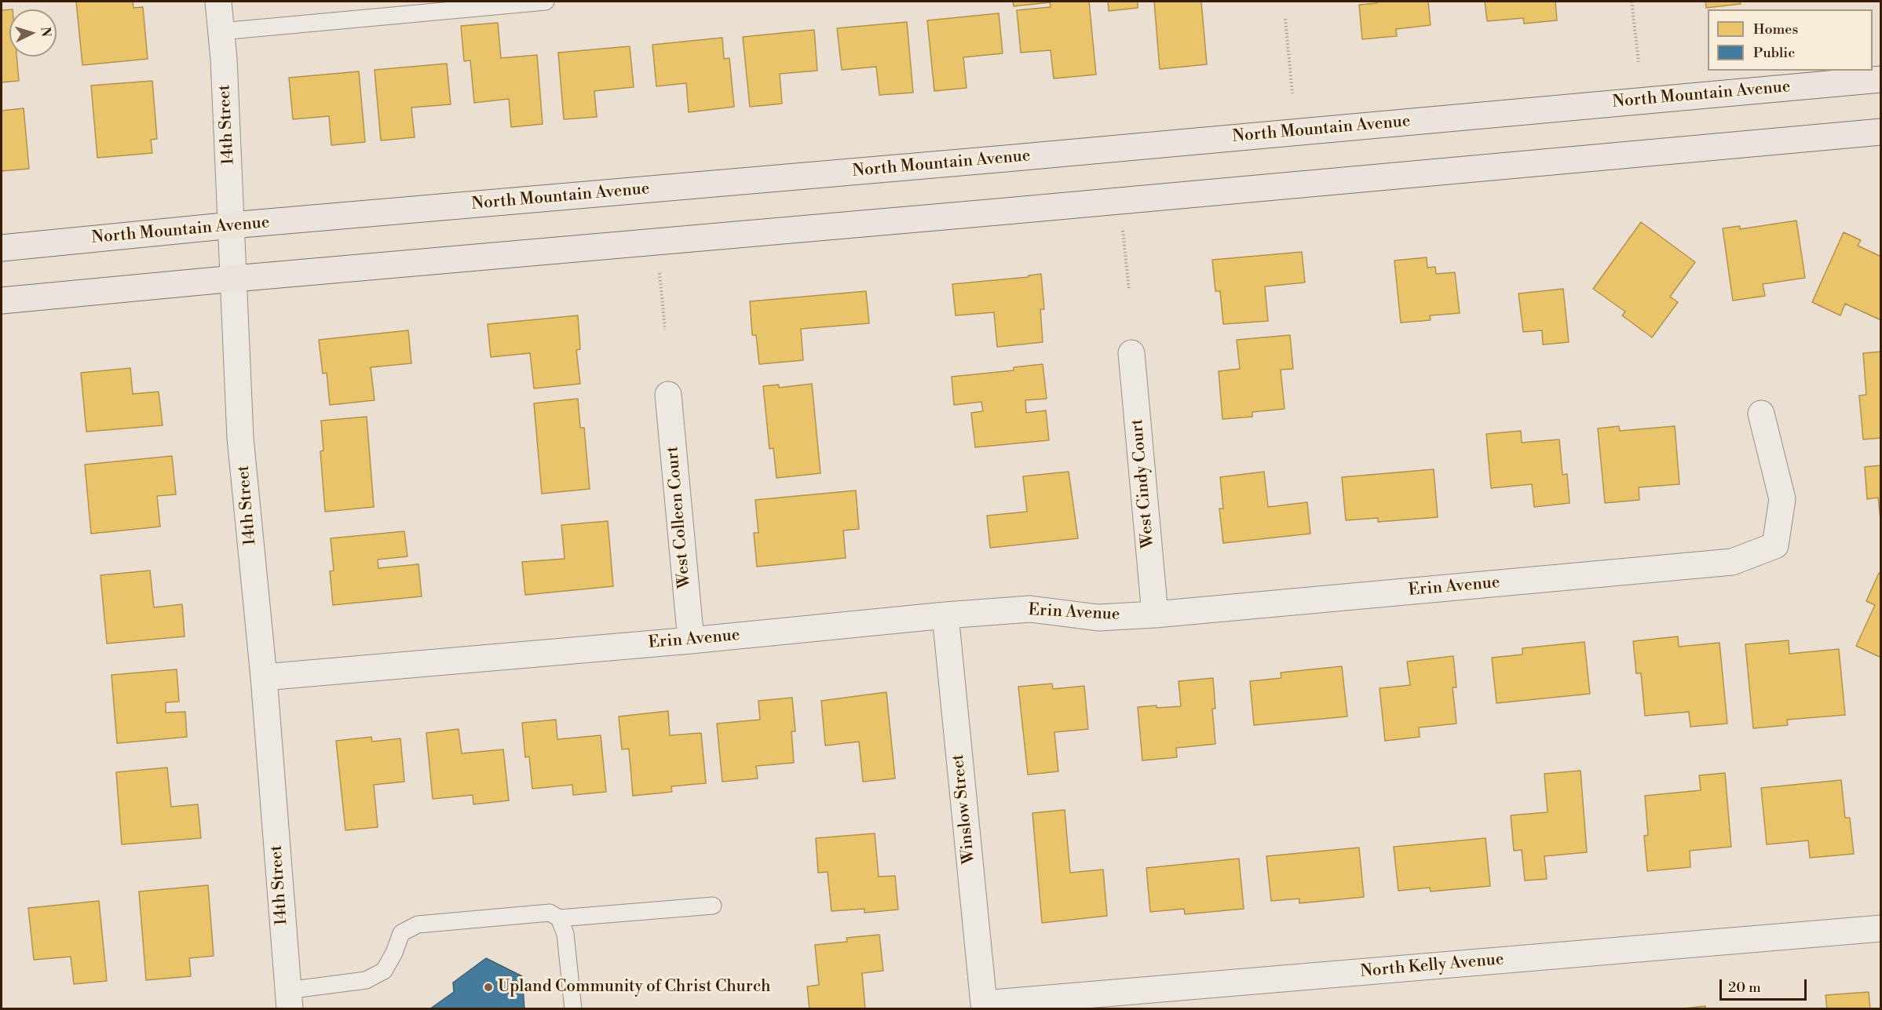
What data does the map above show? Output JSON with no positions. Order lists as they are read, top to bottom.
{
  "streets": {
    "main road": ["North Mountain Avenue"],
    "street": [
      "14th Street",
      "West Cindy Court",
      "West Colleen Court",
      "Erin Avenue",
      "Winslow Street",
      "North Kelly Avenue"
    ]
  },
  "crossings": [
    ["North Mountain Avenue", "14th Street"],
    ["14th Street", "Erin Avenue"],
    ["West Cindy Court", "Erin Avenue"],
    ["West Colleen Court", "Erin Avenue"],
    ["Erin Avenue", "Winslow Street"],
    ["Winslow Street", "North Kelly Avenue"]
  ],
  "places": ["Upland Community of Christ Church"],
  "legend": ["Homes", "Public"],
  "scale_bar": "20 m",
  "north": "right"
}
